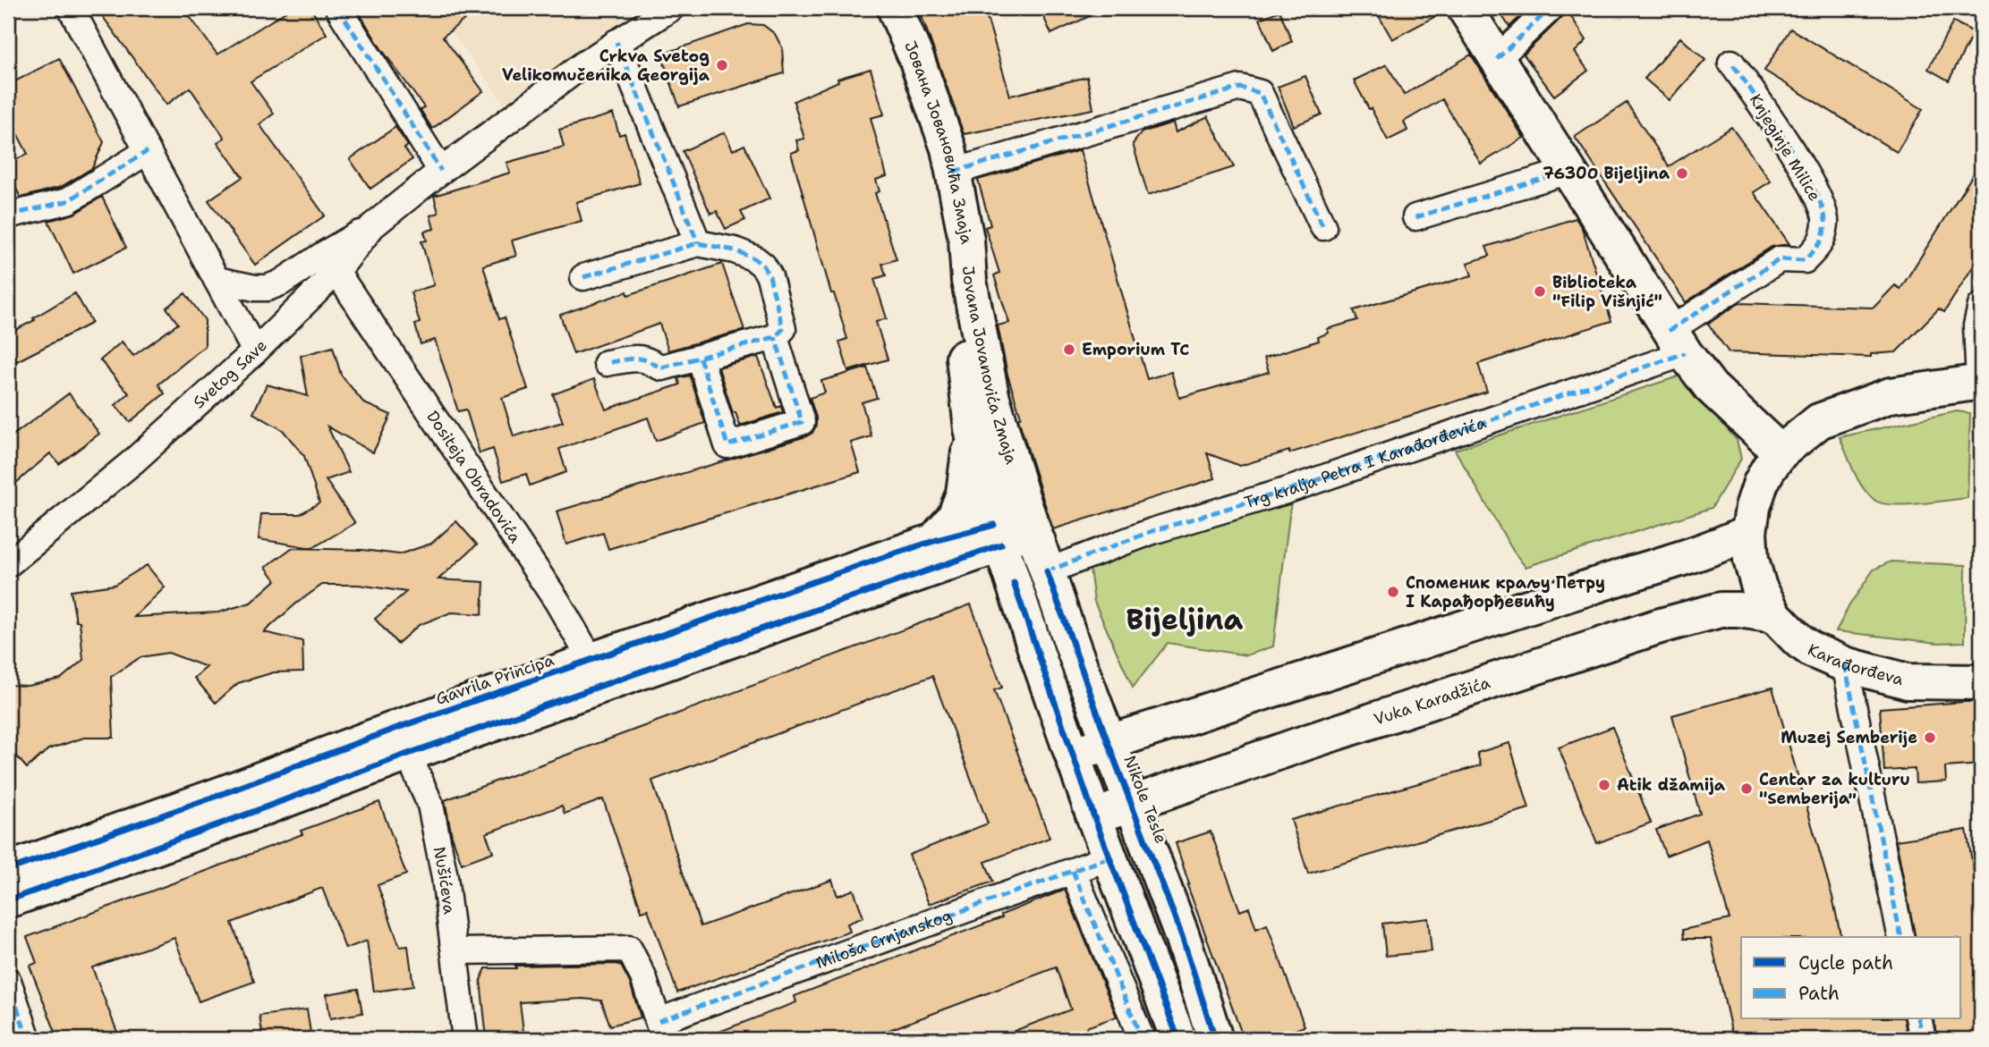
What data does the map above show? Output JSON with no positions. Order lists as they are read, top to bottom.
{
  "streets": {
    "main road": [
      "Јована Јовановића Змаја",
      "Jovana Jovanovića Zmaja",
      "Karađorđeva",
      "Gavrila Principa",
      "Vuka Karadžića",
      "Nikole Tesle"
    ],
    "street": [
      "Knjeginje Milice",
      "Svetog Save",
      "Trg kralja Petra I Karađorđevića",
      "Dositeja Obradovića",
      "Nušićeva",
      "Miloša Crnjanskog"
    ]
  },
  "crossings": [
    ["Јована Јовановића Змаја", "Jovana Jovanovića Zmaja"],
    ["Knjeginje Milice", "Trg kralja Petra I Karađorđevića"],
    ["Svetog Save", "Dositeja Obradovića"],
    ["Jovana Jovanovića Zmaja", "Trg kralja Petra I Karađorđevića"],
    ["Jovana Jovanovića Zmaja", "Gavrila Principa"],
    ["Jovana Jovanovića Zmaja", "Nikole Tesle"],
    ["Trg kralja Petra I Karađorđevića", "Gavrila Principa"],
    ["Trg kralja Petra I Karađorđevića", "Nikole Tesle"],
    ["Dositeja Obradovića", "Gavrila Principa"],
    ["Karađorđeva", "Vuka Karadžića"],
    ["Gavrila Principa", "Nikole Tesle"],
    ["Gavrila Principa", "Nušićeva"],
    ["Vuka Karadžića", "Nikole Tesle"],
    ["Nušićeva", "Miloša Crnjanskog"]
  ],
  "districts": ["Bijeljina"],
  "places": [
    "Crkva Svetog Velikomučenika Georgija",
    "76300 Bijeljina",
    "Biblioteka \"Filip Višnjić\"",
    "Emporium TC",
    "Споменик краљу Петру I Карађорђевићу",
    "Muzej Semberije",
    "Atik džamija",
    "Centar za kulturu \"Semberija\""
  ],
  "legend": ["Cycle path", "Path"]
}
